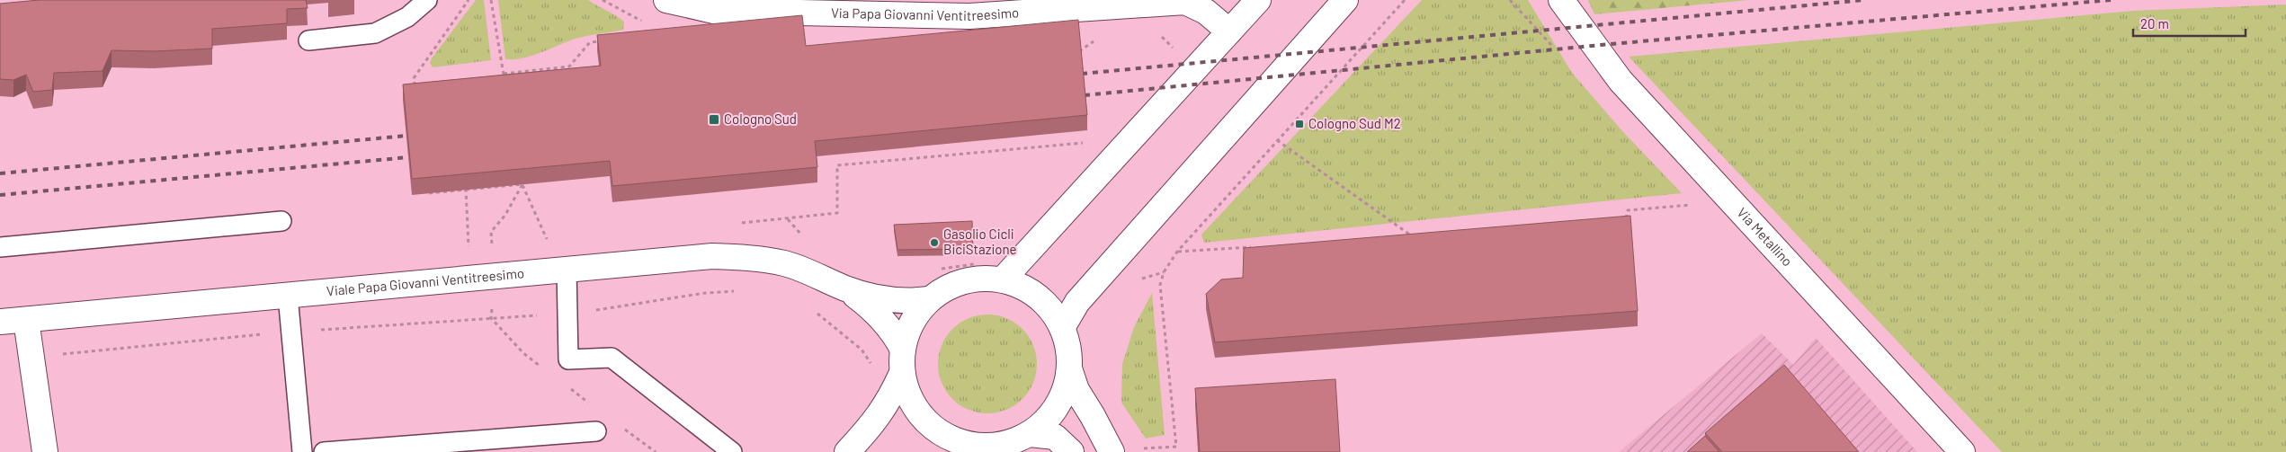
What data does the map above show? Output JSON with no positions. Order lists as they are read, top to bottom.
{
  "streets": {
    "street": ["Via Papa Giovanni Ventitreesimo", "Via Metallino", "Viale Papa Giovanni Ventitreesimo"]
  },
  "places": {
    "transit": ["Cologno Sud", "Cologno Sud M2"],
    "other": ["Gasolio Cicli BiciStazione"]
  },
  "scale_bar": "20 m"
}
